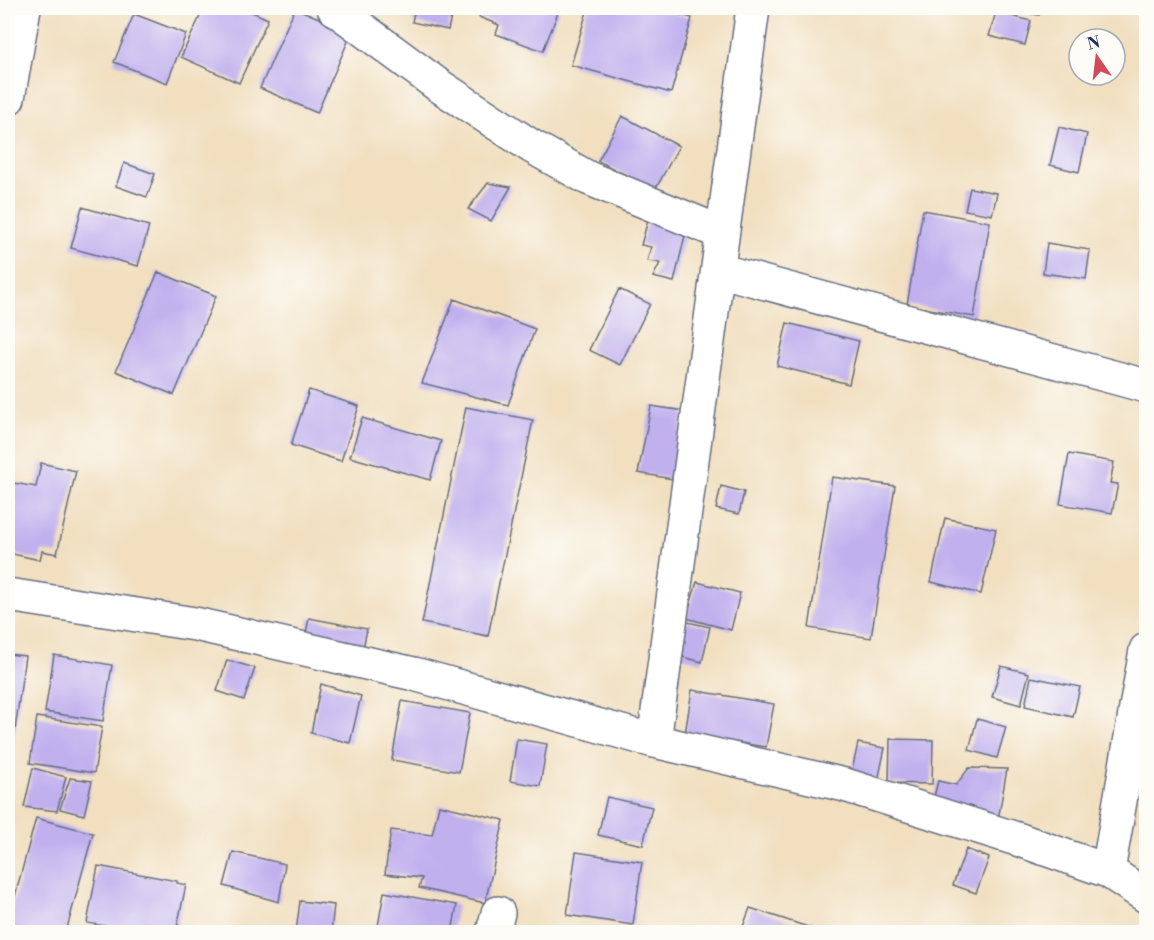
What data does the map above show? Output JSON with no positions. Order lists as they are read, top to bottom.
{
  "north": "top"
}
